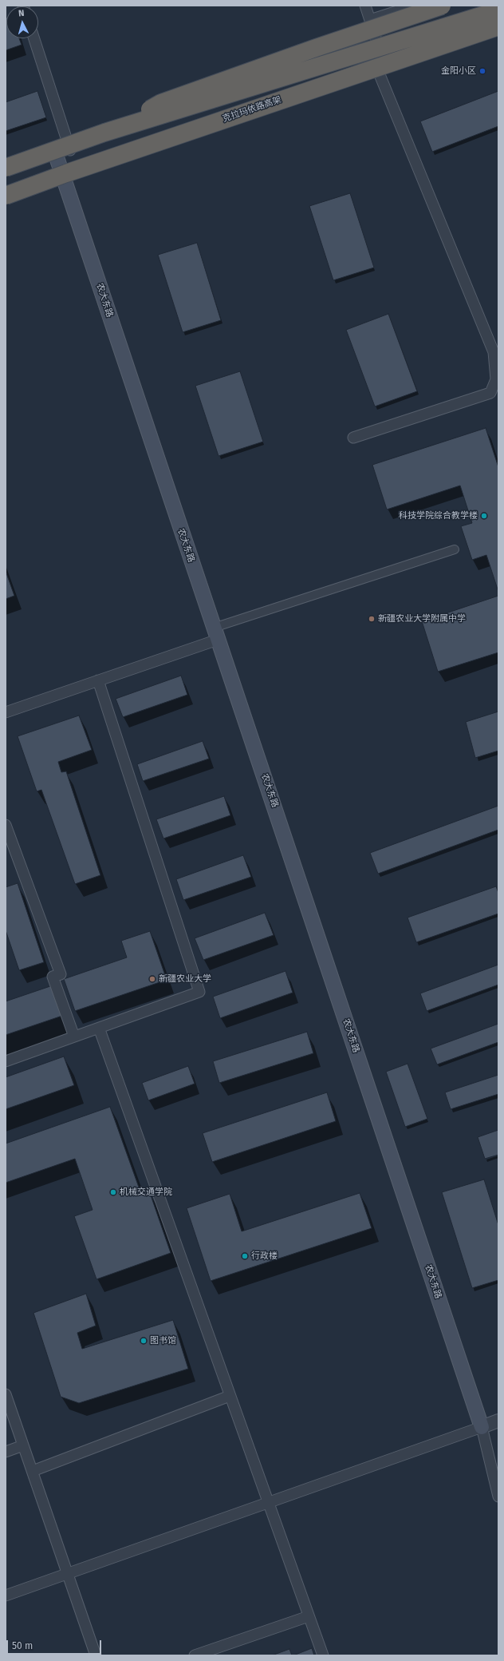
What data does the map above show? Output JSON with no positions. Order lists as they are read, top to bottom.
{
  "streets": {
    "highway": ["克拉玛依路高架"],
    "main road": ["农大东路"]
  },
  "places": [
    "金阳小区",
    "科技学院综合教学楼",
    "新疆农业大学附属中学",
    "新疆农业大学",
    "机械交通学院",
    "行政楼",
    "图书馆"
  ],
  "scale_bar": "50 m",
  "north": "top"
}
